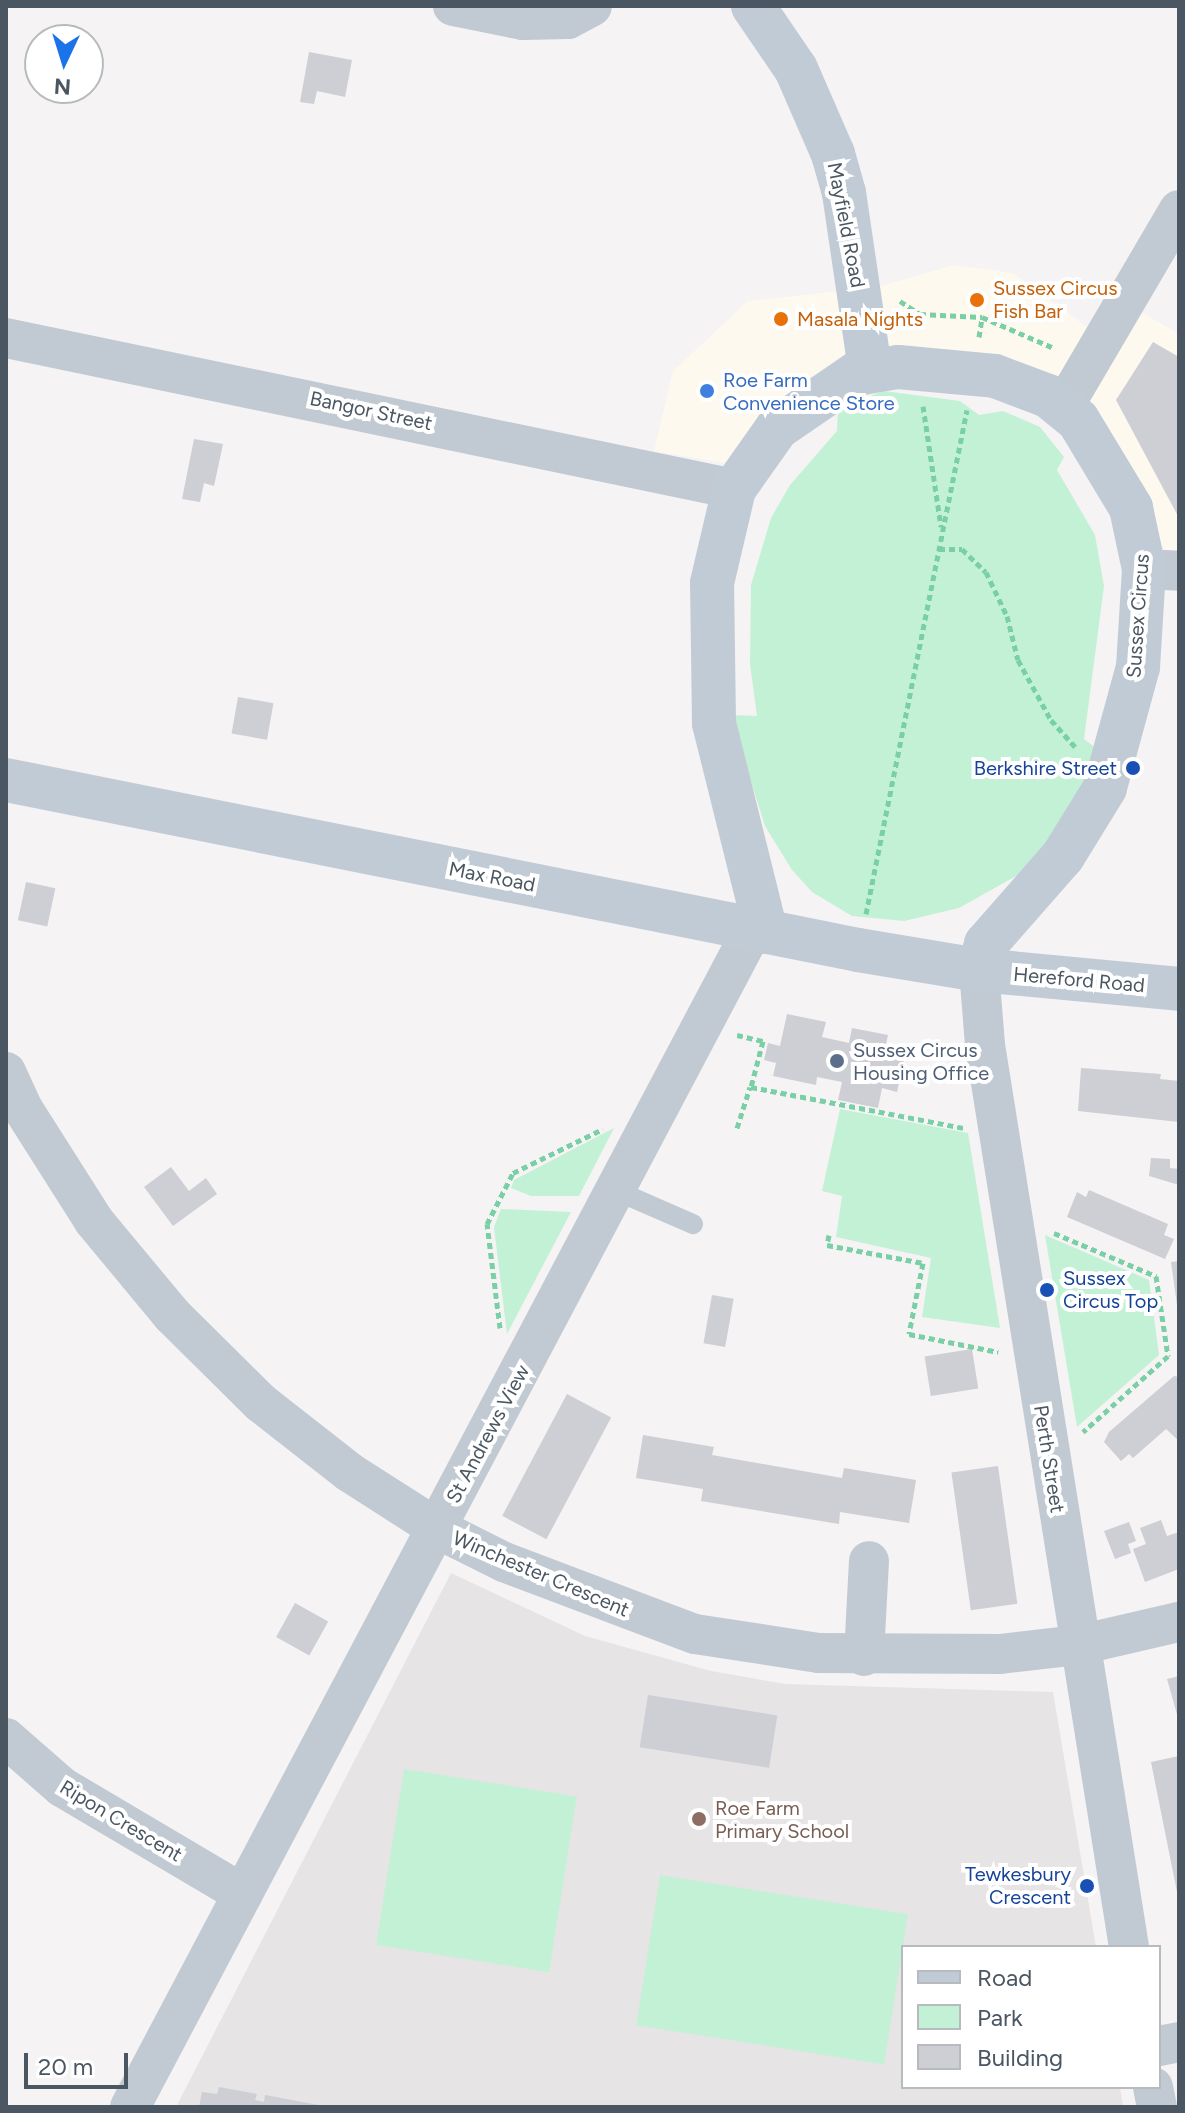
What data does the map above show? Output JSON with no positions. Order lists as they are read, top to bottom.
{
  "streets": {
    "street": [
      "Mayfield Road",
      "Bangor Street",
      "Sussex Circus",
      "Max Road",
      "Hereford Road",
      "St Andrews View",
      "Perth Street",
      "Winchester Crescent",
      "Ripon Crescent"
    ]
  },
  "crossings": [
    ["Mayfield Road", "Sussex Circus"],
    ["Bangor Street", "Sussex Circus"],
    ["Sussex Circus", "Max Road"],
    ["Sussex Circus", "Hereford Road"],
    ["Sussex Circus", "St Andrews View"],
    ["Sussex Circus", "Perth Street"],
    ["Max Road", "Hereford Road"],
    ["Max Road", "St Andrews View"],
    ["Max Road", "Perth Street"],
    ["Hereford Road", "Perth Street"],
    ["St Andrews View", "Winchester Crescent"],
    ["St Andrews View", "Ripon Crescent"],
    ["Perth Street", "Winchester Crescent"]
  ],
  "places": [
    "Sussex Circus Fish Bar",
    "Masala Nights",
    "Roe Farm Convenience Store",
    "Berkshire Street",
    "Sussex Circus Housing Office",
    "Sussex Circus Top",
    "Roe Farm Primary School",
    "Tewkesbury Crescent"
  ],
  "legend": ["Road", "Park", "Building"],
  "scale_bar": "20 m",
  "north": "bottom"
}
